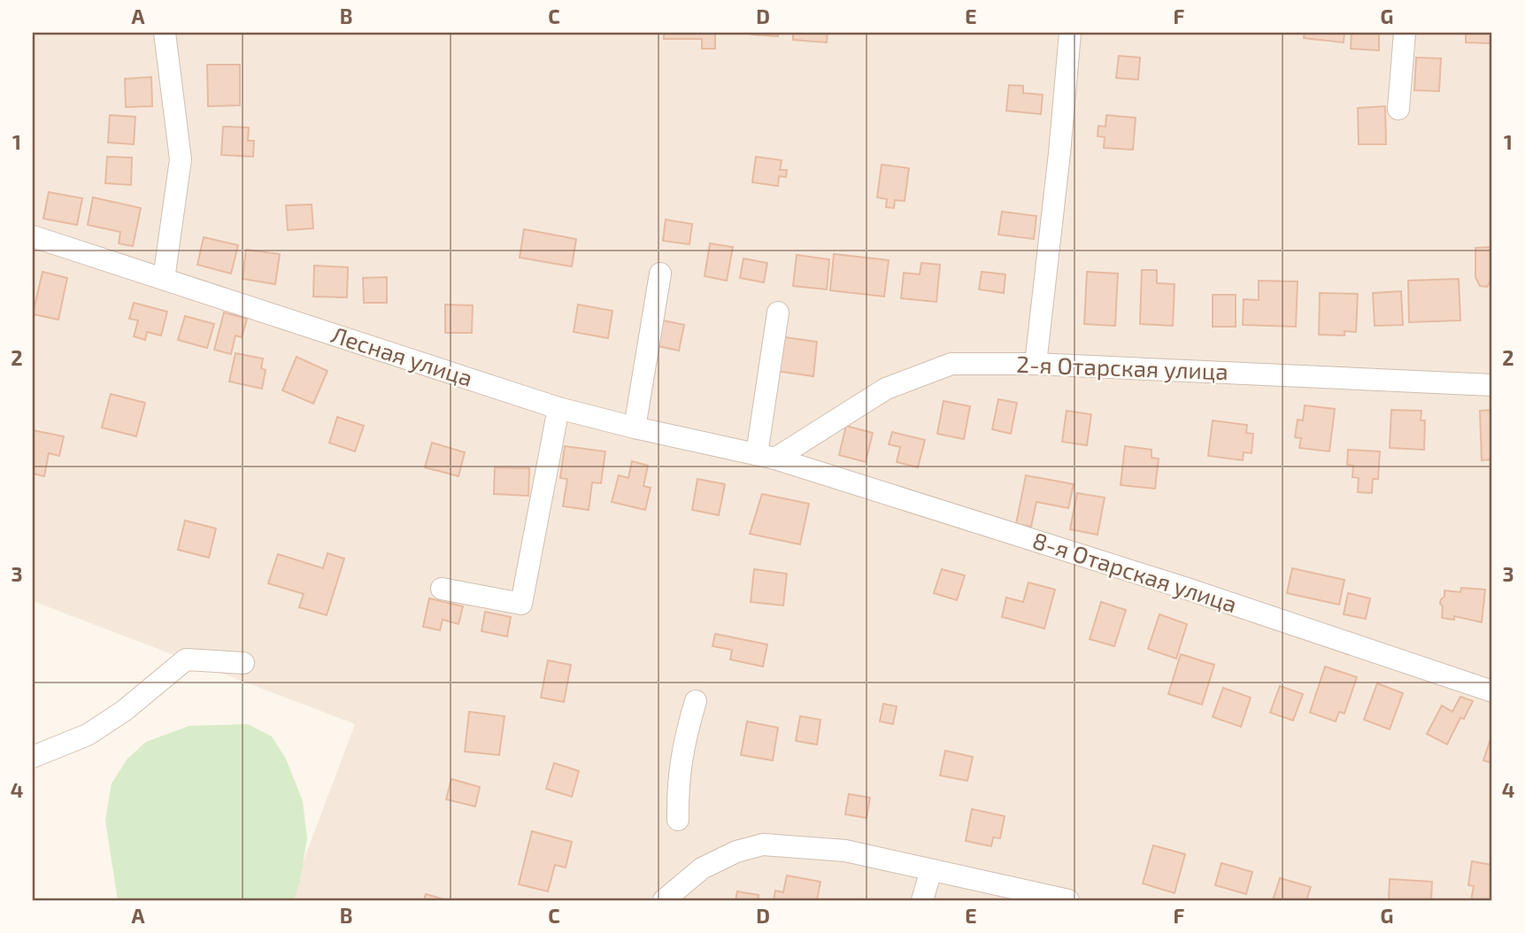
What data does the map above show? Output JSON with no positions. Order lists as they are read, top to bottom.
{
  "streets": {
    "street": ["Лесная улица", "2-я Отарская улица", "8-я Отарская улица"]
  },
  "crossings": [
    ["Лесная улица", "2-я Отарская улица"],
    ["Лесная улица", "8-я Отарская улица"],
    ["2-я Отарская улица", "8-я Отарская улица"]
  ],
  "grid": {
    "columns": [
      "A",
      "B",
      "C",
      "D",
      "E",
      "F",
      "G"
    ],
    "rows": [
      "1",
      "2",
      "3",
      "4"
    ]
  }
}
